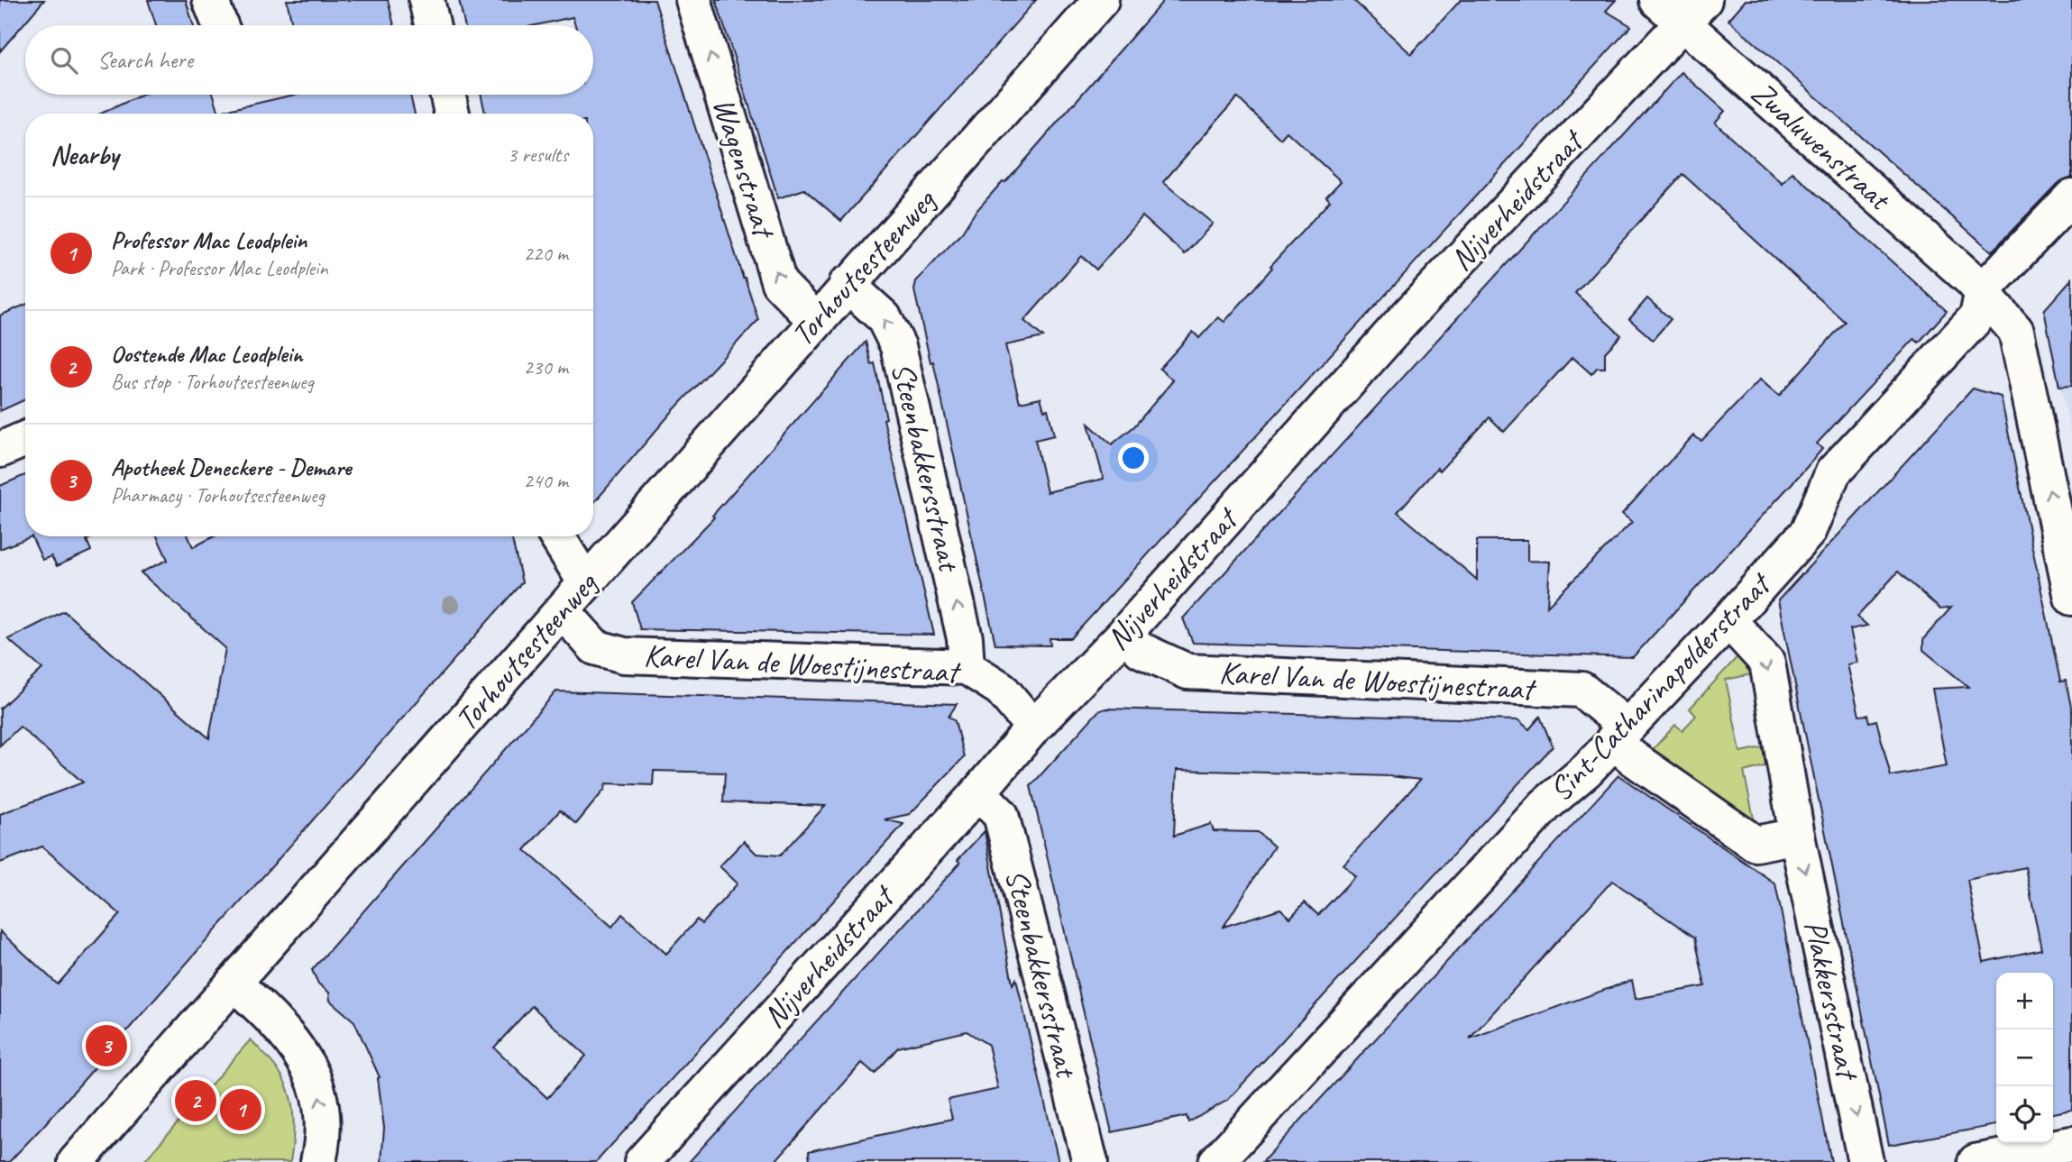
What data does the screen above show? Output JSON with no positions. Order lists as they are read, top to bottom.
{
  "streets": {
    "street": [
      "Zwaluwenstraat",
      "Wagenstraat",
      "Nijverheidstraat",
      "Torhoutsesteenweg",
      "Steenbakkersstraat",
      "Karel Van de Woestijnestraat",
      "Sint-Catharinapolderstraat",
      "Plakkersstraat"
    ]
  },
  "crossings": [
    ["Zwaluwenstraat", "Nijverheidstraat"],
    ["Zwaluwenstraat", "Sint-Catharinapolderstraat"],
    ["Wagenstraat", "Torhoutsesteenweg"],
    ["Nijverheidstraat", "Steenbakkersstraat"],
    ["Nijverheidstraat", "Karel Van de Woestijnestraat"],
    ["Torhoutsesteenweg", "Steenbakkersstraat"],
    ["Torhoutsesteenweg", "Karel Van de Woestijnestraat"],
    ["Steenbakkersstraat", "Karel Van de Woestijnestraat"],
    ["Karel Van de Woestijnestraat", "Sint-Catharinapolderstraat"],
    ["Sint-Catharinapolderstraat", "Plakkersstraat"]
  ],
  "one_way": [
    "Zwaluwenstraat",
    "Wagenstraat",
    "Steenbakkersstraat",
    "Plakkersstraat"
  ],
  "page": {
    "search": "Search here",
    "heading": ["Nearby", "3 results"],
    "list": [
      {
        "mark": "1",
        "name": "Professor Mac Leodplein",
        "note": "Park · Professor Mac Leodplein",
        "value": "220 m"
      },
      {
        "mark": "2",
        "name": "Oostende Mac Leodplein",
        "note": "Bus stop · Torhoutsesteenweg",
        "value": "230 m"
      },
      {
        "mark": "3",
        "name": "Apotheek Deneckere - Demare",
        "note": "Pharmacy · Torhoutsesteenweg",
        "value": "240 m"
      }
    ],
    "map_buttons": ["+", "−"],
    "pins": ["3", "2", "1"]
  }
}
